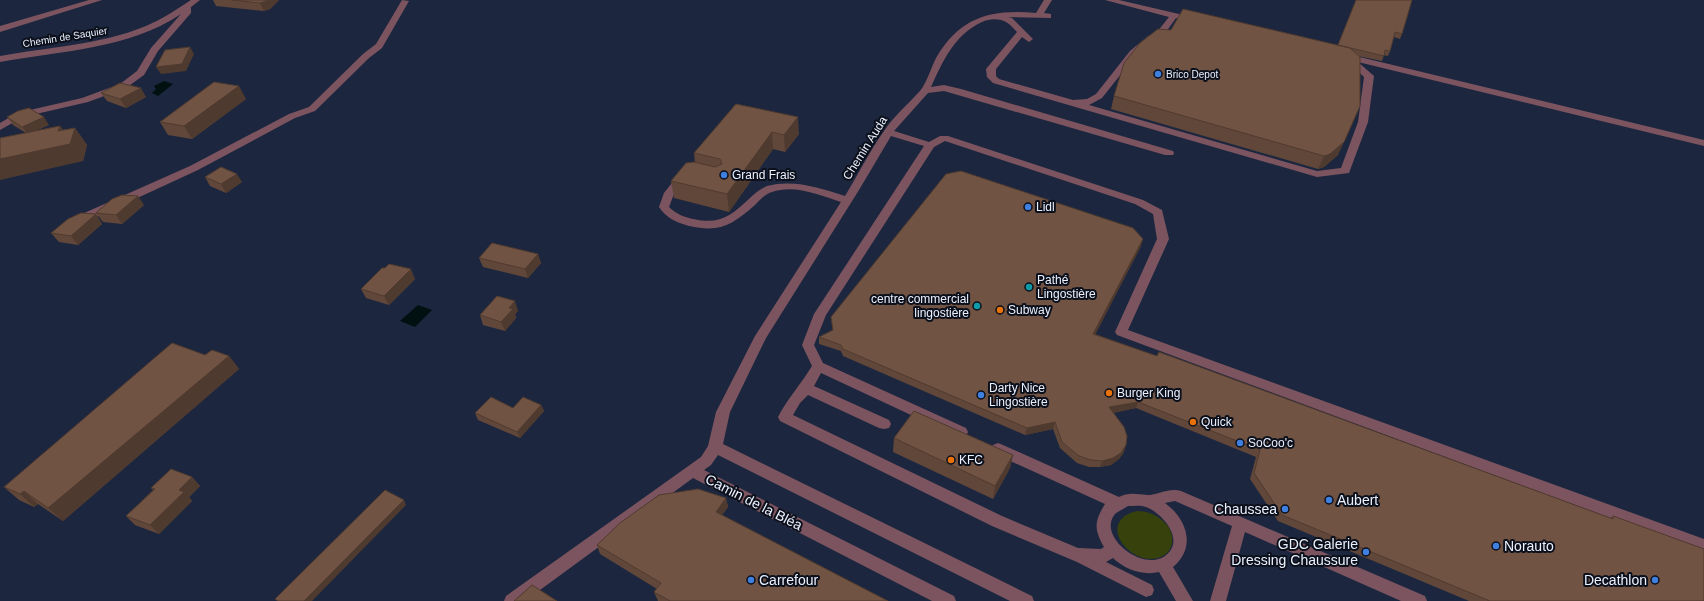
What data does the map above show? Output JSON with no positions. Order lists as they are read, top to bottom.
{
  "streets": {
    "street": ["Chemin de Saquier", "Chemin Auda", "Camin de la Bléa"]
  },
  "places": [
    "Brico Depot",
    "Grand Frais",
    "Lidl",
    "Pathé Lingostière",
    "centre commercial lingostière",
    "Subway",
    "Burger King",
    "Darty Nice Lingostière",
    "Quick",
    "SoCoo'c",
    "KFC",
    "Aubert",
    "Chaussea",
    "Norauto",
    "GDC Galerie Dressing Chaussure",
    "Carrefour",
    "Decathlon"
  ]
}
